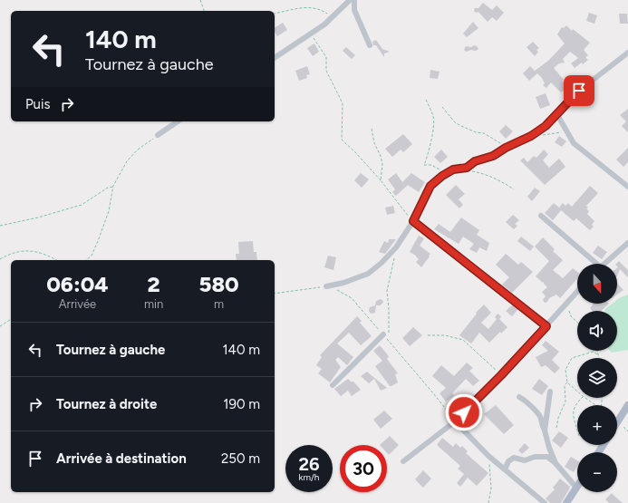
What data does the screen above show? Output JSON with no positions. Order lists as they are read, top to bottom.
{
  "north": "bottom",
  "page": {
    "turn": ["140 m", "Tournez à gauche"],
    "then": "Puis",
    "eta": [
      "06:04",
      "Arrivée",
      "2",
      "min",
      "580",
      "m"
    ],
    "map_buttons": ["+", "−"],
    "list": [
      {
        "name": "Tournez à gauche",
        "value": "140 m"
      },
      {
        "name": "Tournez à droite",
        "value": "190 m"
      },
      {
        "name": "Arrivée à destination",
        "value": "250 m"
      }
    ],
    "speed": "26 km/h",
    "limit": "30"
  }
}
